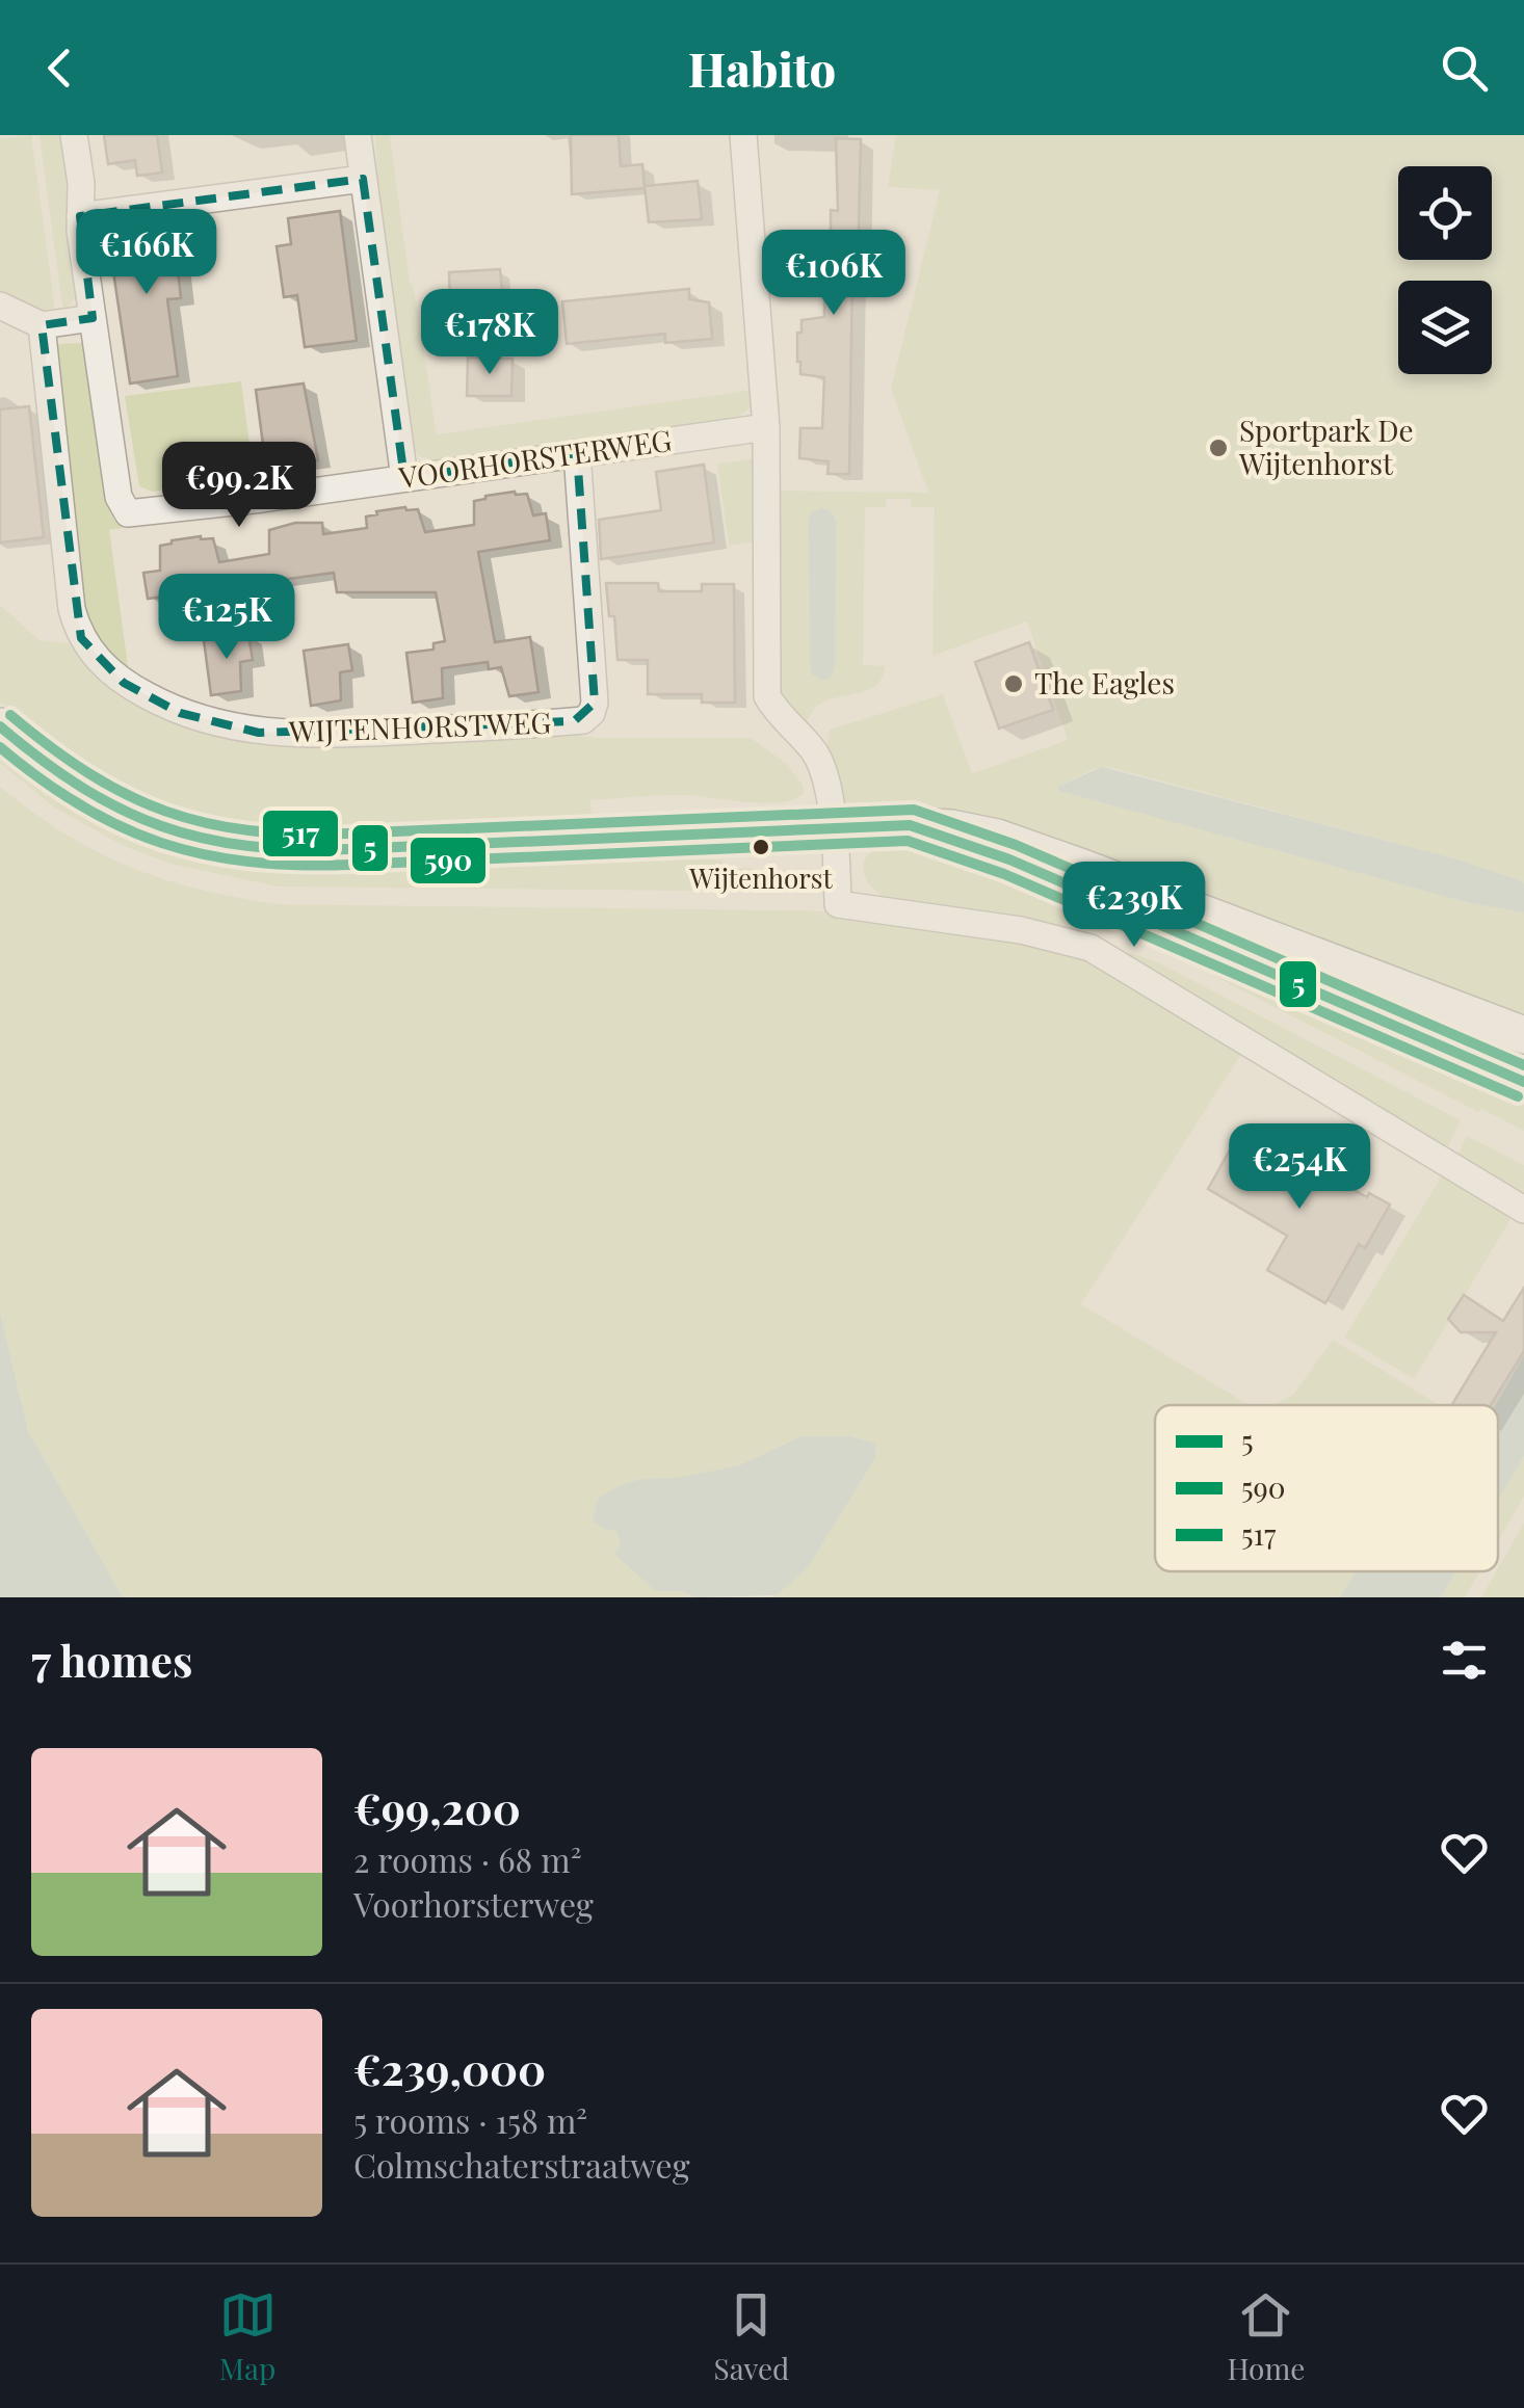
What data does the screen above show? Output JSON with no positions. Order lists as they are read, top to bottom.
{
  "streets": {
    "street": ["VOORHORSTERWEG", "WIJTENHORSTWEG"]
  },
  "crossings": [
    ["VOORHORSTERWEG", "WIJTENHORSTWEG"]
  ],
  "places": ["Sportpark De Wijtenhorst", "The Eagles", "Wijtenhorst"],
  "lines": ["transit line 517", "transit line 5", "transit line 590"],
  "legend": ["5", "590", "517"],
  "page": {
    "header": "Habito",
    "price": [
      "€166K",
      "€106K",
      "€178K",
      "€99.2K",
      "€125K",
      "€239K",
      "€254K"
    ],
    "heading": "7 homes",
    "list": [
      {
        "name": "€99,200",
        "note": "2 rooms · 68 m² · Voorhorsterweg"
      },
      {
        "name": "€239,000",
        "note": "5 rooms · 158 m² · Colmschaterstraatweg"
      }
    ],
    "tabs": ["Map", "Saved", "Home"]
  }
}
